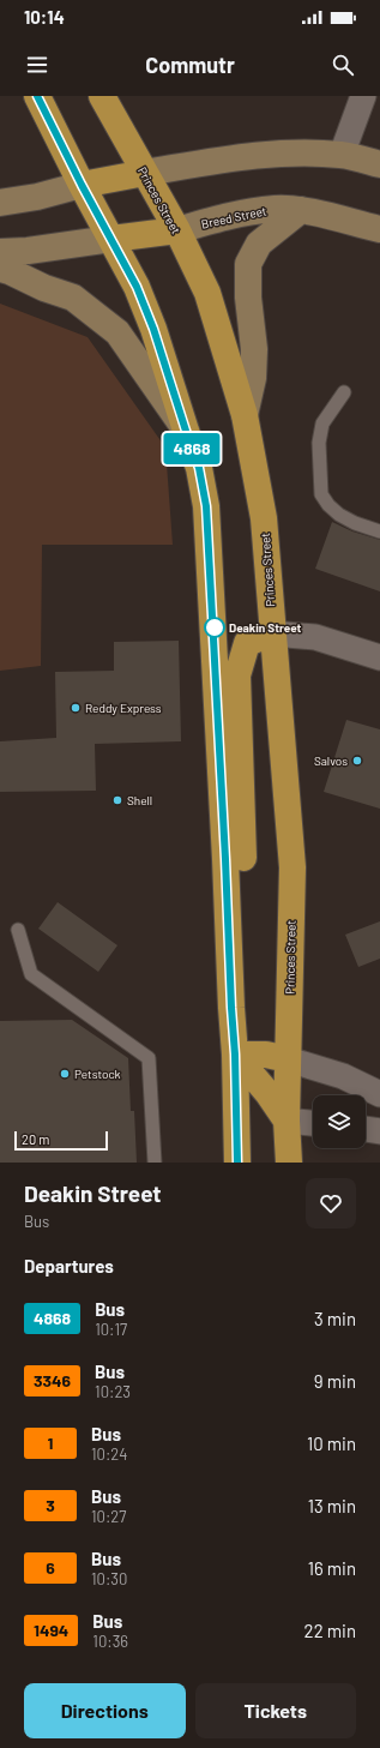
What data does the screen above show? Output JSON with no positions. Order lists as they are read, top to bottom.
{
  "streets": {
    "highway": ["Princes Street", "Breed Street"]
  },
  "crossings": [
    ["Princes Street", "Breed Street"]
  ],
  "places": [
    "Deakin Street",
    "Reddy Express",
    "Salvos",
    "Shell",
    "Petstock"
  ],
  "lines": ["bus line 4868"],
  "scale_bar": "20 m",
  "page": {
    "status": "10:14",
    "header": "Commutr",
    "on_map": "4868",
    "scale": "20 m",
    "heading": [
      ["Deakin Street", "Bus"],
      "Departures"
    ],
    "list": [
      {
        "mark": "4868",
        "name": "Bus",
        "note": "10:17",
        "value": "3 min"
      },
      {
        "mark": "3346",
        "name": "Bus",
        "note": "10:23",
        "value": "9 min"
      },
      {
        "mark": "1",
        "name": "Bus",
        "note": "10:24",
        "value": "10 min"
      },
      {
        "mark": "3",
        "name": "Bus",
        "note": "10:27",
        "value": "13 min"
      },
      {
        "mark": "6",
        "name": "Bus",
        "note": "10:30",
        "value": "16 min"
      },
      {
        "mark": "1494",
        "name": "Bus",
        "note": "10:36",
        "value": "22 min"
      }
    ],
    "buttons": ["Directions", "Tickets"]
  }
}
